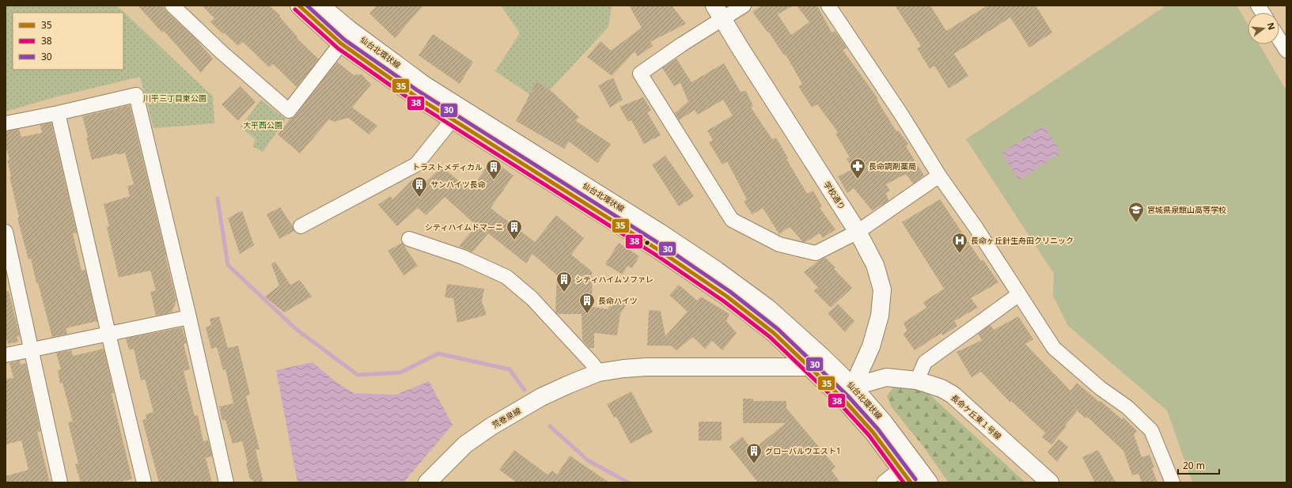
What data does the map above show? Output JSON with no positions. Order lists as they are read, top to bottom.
{
  "streets": {
    "main road": [
      "仙台北環状線",
      "学校通り",
      "長命ケ丘東１号線",
      "荒巻泉線"
    ]
  },
  "crossings": [
    ["仙台北環状線", "学校通り"],
    ["仙台北環状線", "長命ケ丘東１号線"],
    ["仙台北環状線", "荒巻泉線"],
    ["学校通り", "長命ケ丘東１号線"]
  ],
  "parks": ["川平三丁目東公園", "大平西公園"],
  "places": {
    "pharmacy": ["長命調剤薬局"],
    "building": [
      "トラストメディカル",
      "サンハイツ長命",
      "シティハイムドマーニ",
      "シティハイムソファレ",
      "長命ハイツ",
      "グローバルウエスト1"
    ],
    "school or university": ["宮城県泉館山高等学校"],
    "hospital": ["長命ヶ丘針生舟田クリニック"]
  },
  "lines": ["transit line 35", "transit line 30", "transit line 38"],
  "legend": ["35", "38", "30"],
  "scale_bar": "20 m",
  "north": "right"
}
